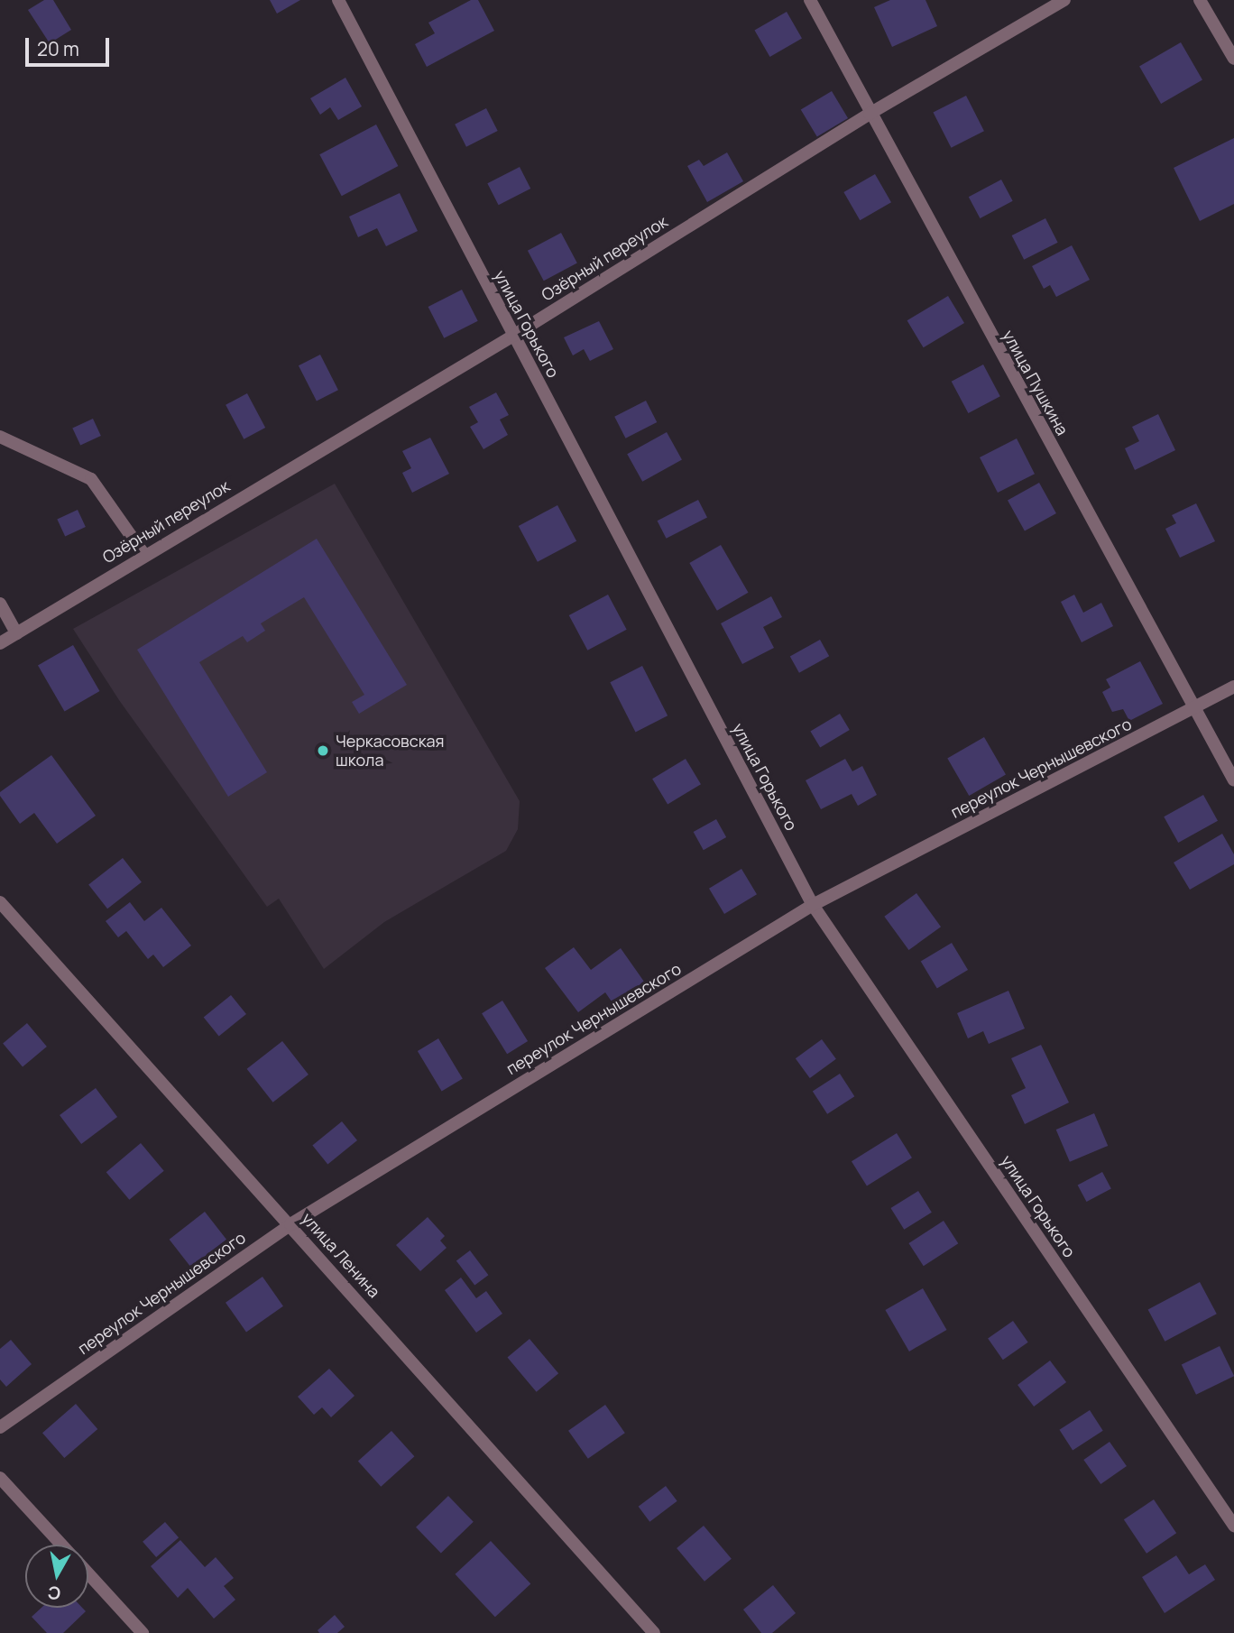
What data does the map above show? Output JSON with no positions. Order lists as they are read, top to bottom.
{
  "streets": {
    "street": [
      "Озёрный переулок",
      "улица Горького",
      "улица Пушкина",
      "переулок Чернышевского",
      "улица Ленина"
    ]
  },
  "crossings": [
    ["Озёрный переулок", "улица Горького"],
    ["Озёрный переулок", "улица Пушкина"],
    ["улица Горького", "переулок Чернышевского"],
    ["улица Пушкина", "переулок Чернышевского"],
    ["переулок Чернышевского", "улица Ленина"]
  ],
  "places": ["Черкасовская школа"],
  "scale_bar": "20 m",
  "north": "bottom"
}
